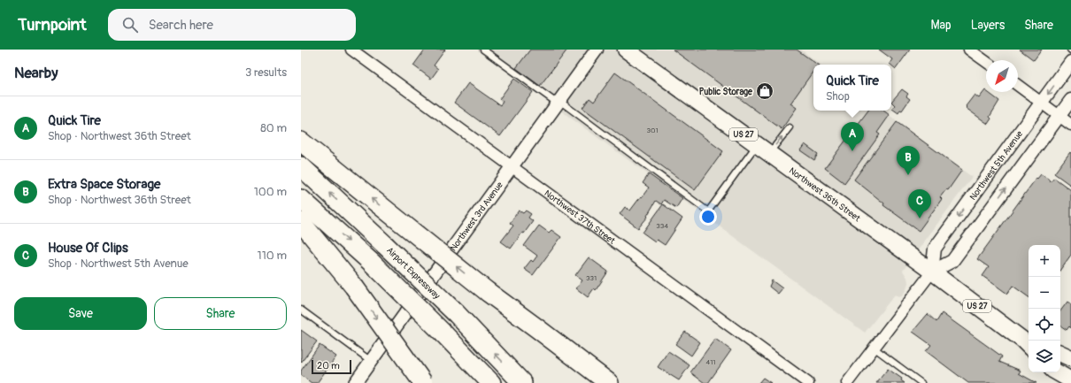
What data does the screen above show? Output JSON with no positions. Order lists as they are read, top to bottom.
{
  "streets": {
    "highway": ["Airport Expressway"],
    "main road": ["US 27", "Northwest 36th Street"],
    "street": ["Northwest 5th Avenue", "Northwest 3rd Avenue", "Northwest 37th Street"]
  },
  "crossings": [
    ["Northwest 5th Avenue", "Northwest 36th Street"],
    ["Northwest 3rd Avenue", "Northwest 37th Street"]
  ],
  "places": {
    "shop": ["Public Storage"]
  },
  "house_numbers": [
    "301",
    "334",
    "331",
    "411"
  ],
  "scale_bar": "20 m",
  "north": "bottom left",
  "page": {
    "header": "Turnpoint",
    "search": "Search here",
    "nav": ["Map", "Layers", "Share"],
    "heading": ["Nearby", "3 results"],
    "popup": ["Quick Tire", "Shop"],
    "list": [
      {
        "mark": "A",
        "name": "Quick Tire",
        "note": "Shop · Northwest 36th Street",
        "value": "80 m"
      },
      {
        "mark": "B",
        "name": "Extra Space Storage",
        "note": "Shop · Northwest 36th Street",
        "value": "100 m"
      },
      {
        "mark": "C",
        "name": "House Of Clips",
        "note": "Shop · Northwest 5th Avenue",
        "value": "110 m"
      }
    ],
    "pins": ["A", "B", "C"],
    "map_buttons": ["+", "−"],
    "buttons": ["Save", "Share"],
    "scale": "20 m"
  }
}
